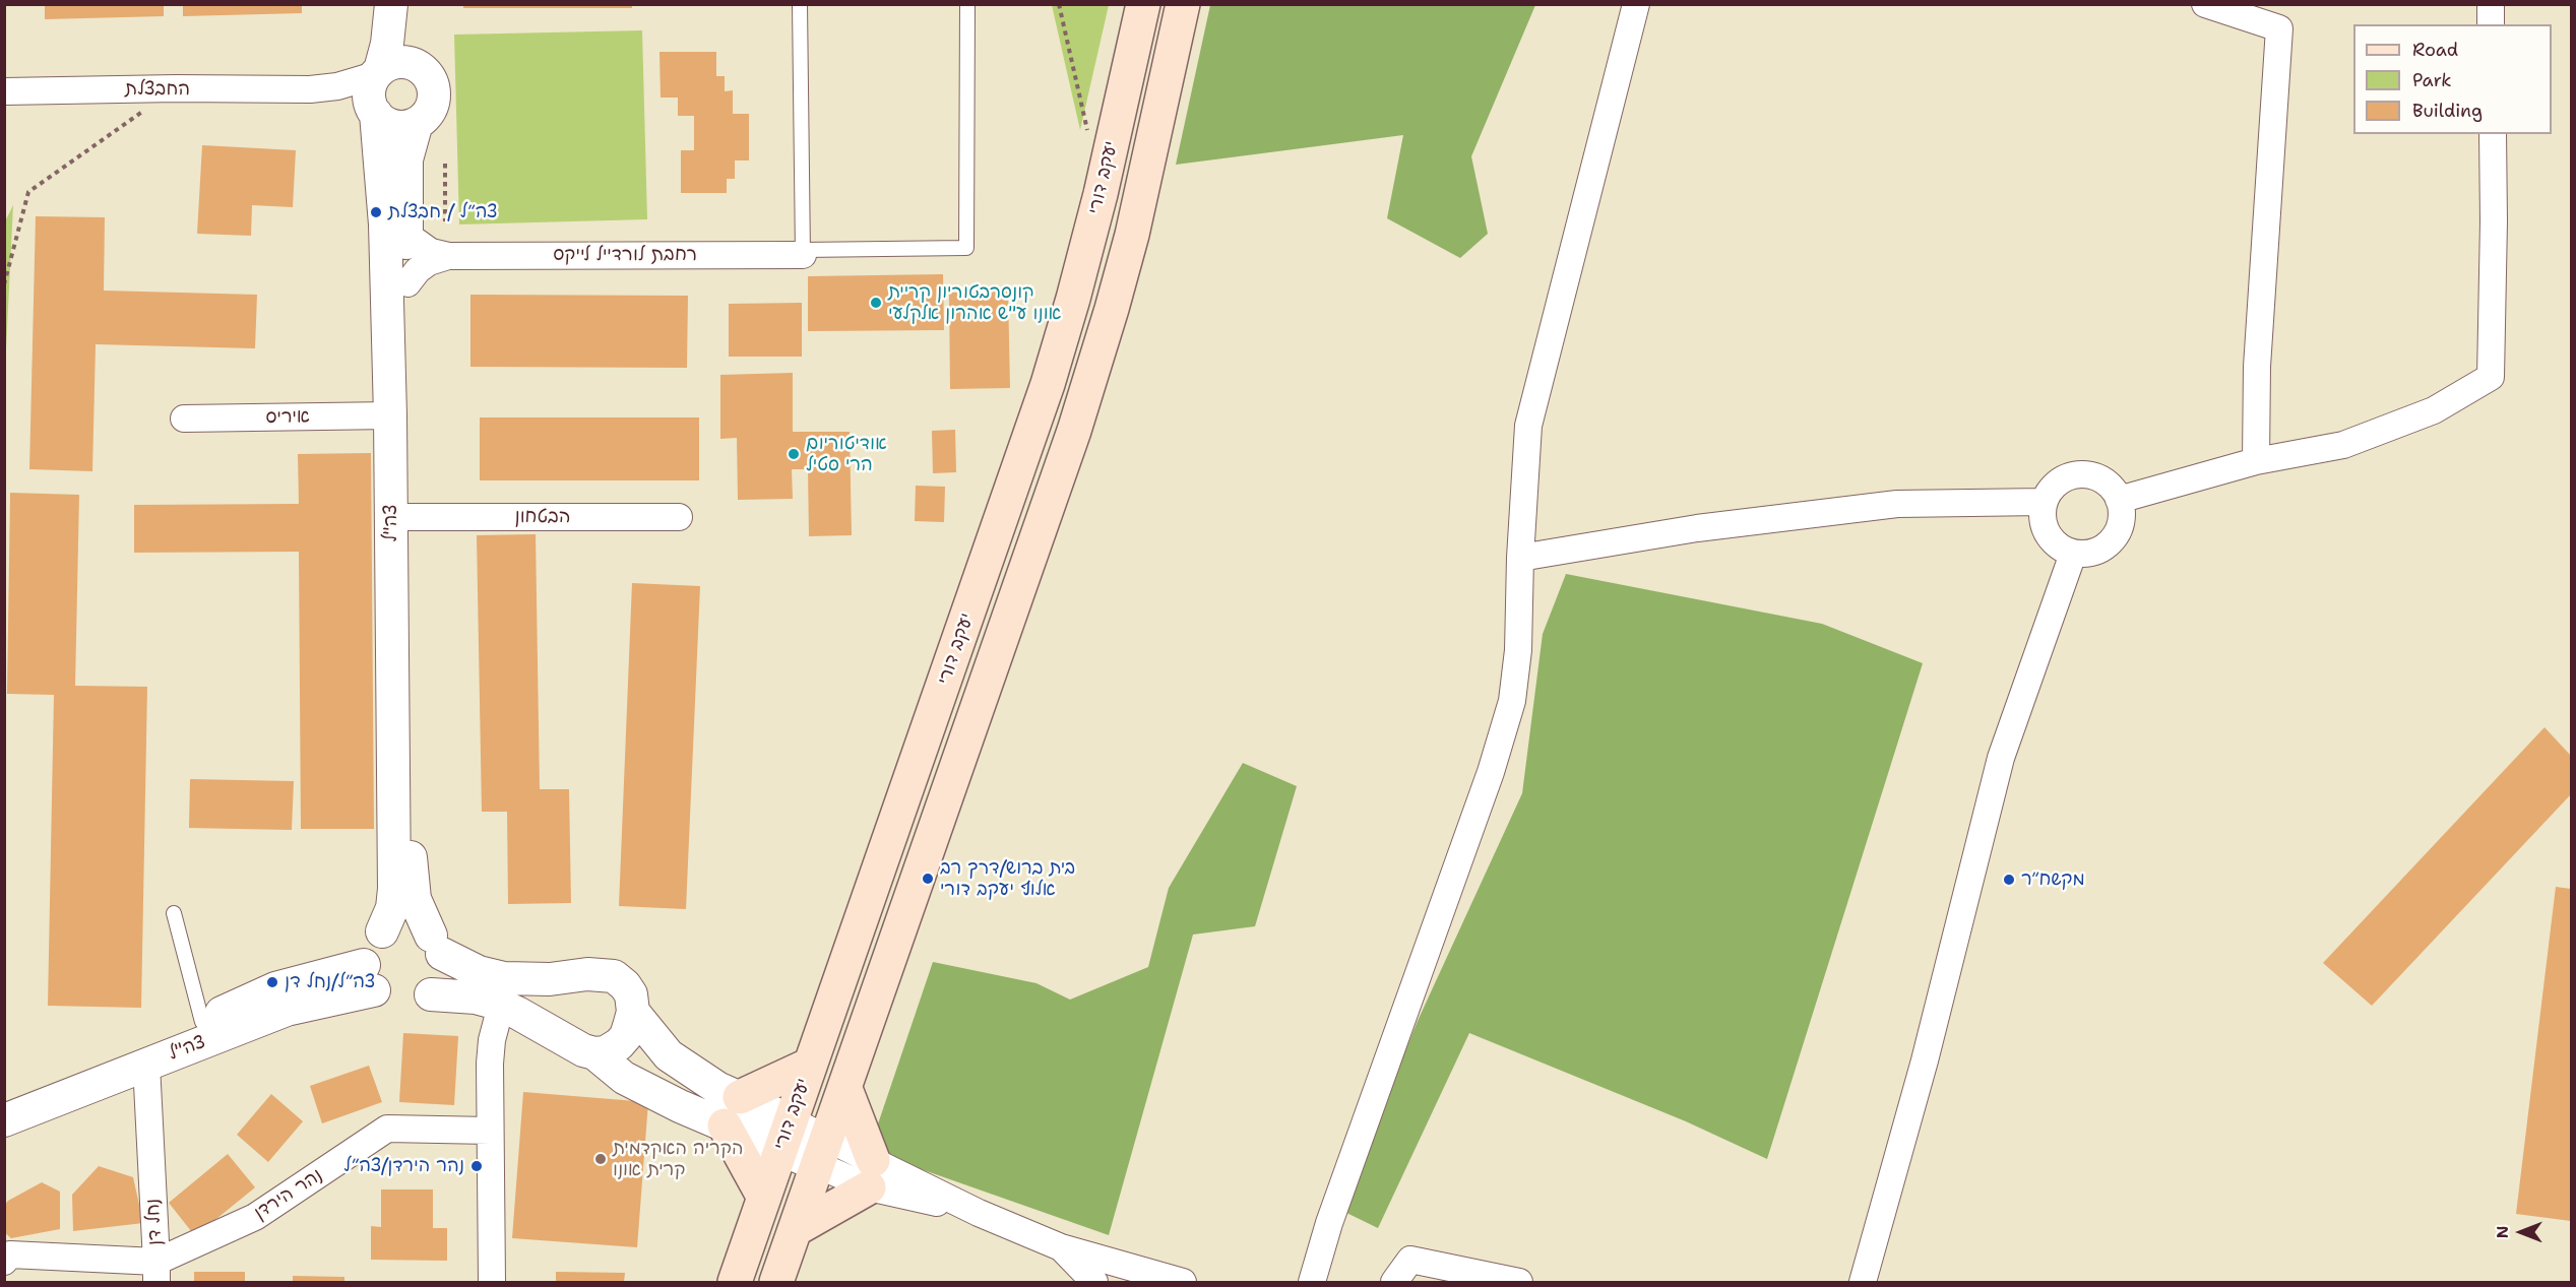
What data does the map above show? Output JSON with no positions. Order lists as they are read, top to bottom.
{
  "streets": {
    "main road": ["יעקב דורי"],
    "street": [
      "החבצלת",
      "רחבת לורדייל לייקס",
      "איריס",
      "הבטחון",
      "צה\"ל",
      "נהר הירדן",
      "נחל דן"
    ]
  },
  "crossings": [
    ["רחבת לורדייל לייקס", "צה\"ל"],
    ["איריס", "צה\"ל"],
    ["הבטחון", "צה\"ל"],
    ["צה\"ל", "נחל דן"],
    ["נהר הירדן", "נחל דן"]
  ],
  "places": [
    "צה״ל / חבצלת",
    "קונסרבטוריון קריית אונו ע\"ש אהרון אלקלעי",
    "אודיטוריום הרי סטיל",
    "בית ברוש/דרך רב אלוף יעקב דורי",
    "מקשח״ר",
    "צה״ל/נחל דן",
    "הקריה האקדמית קרית אונו",
    "נהר הירדן/צה״ל"
  ],
  "legend": ["Road", "Park", "Building"],
  "north": "left"
}
